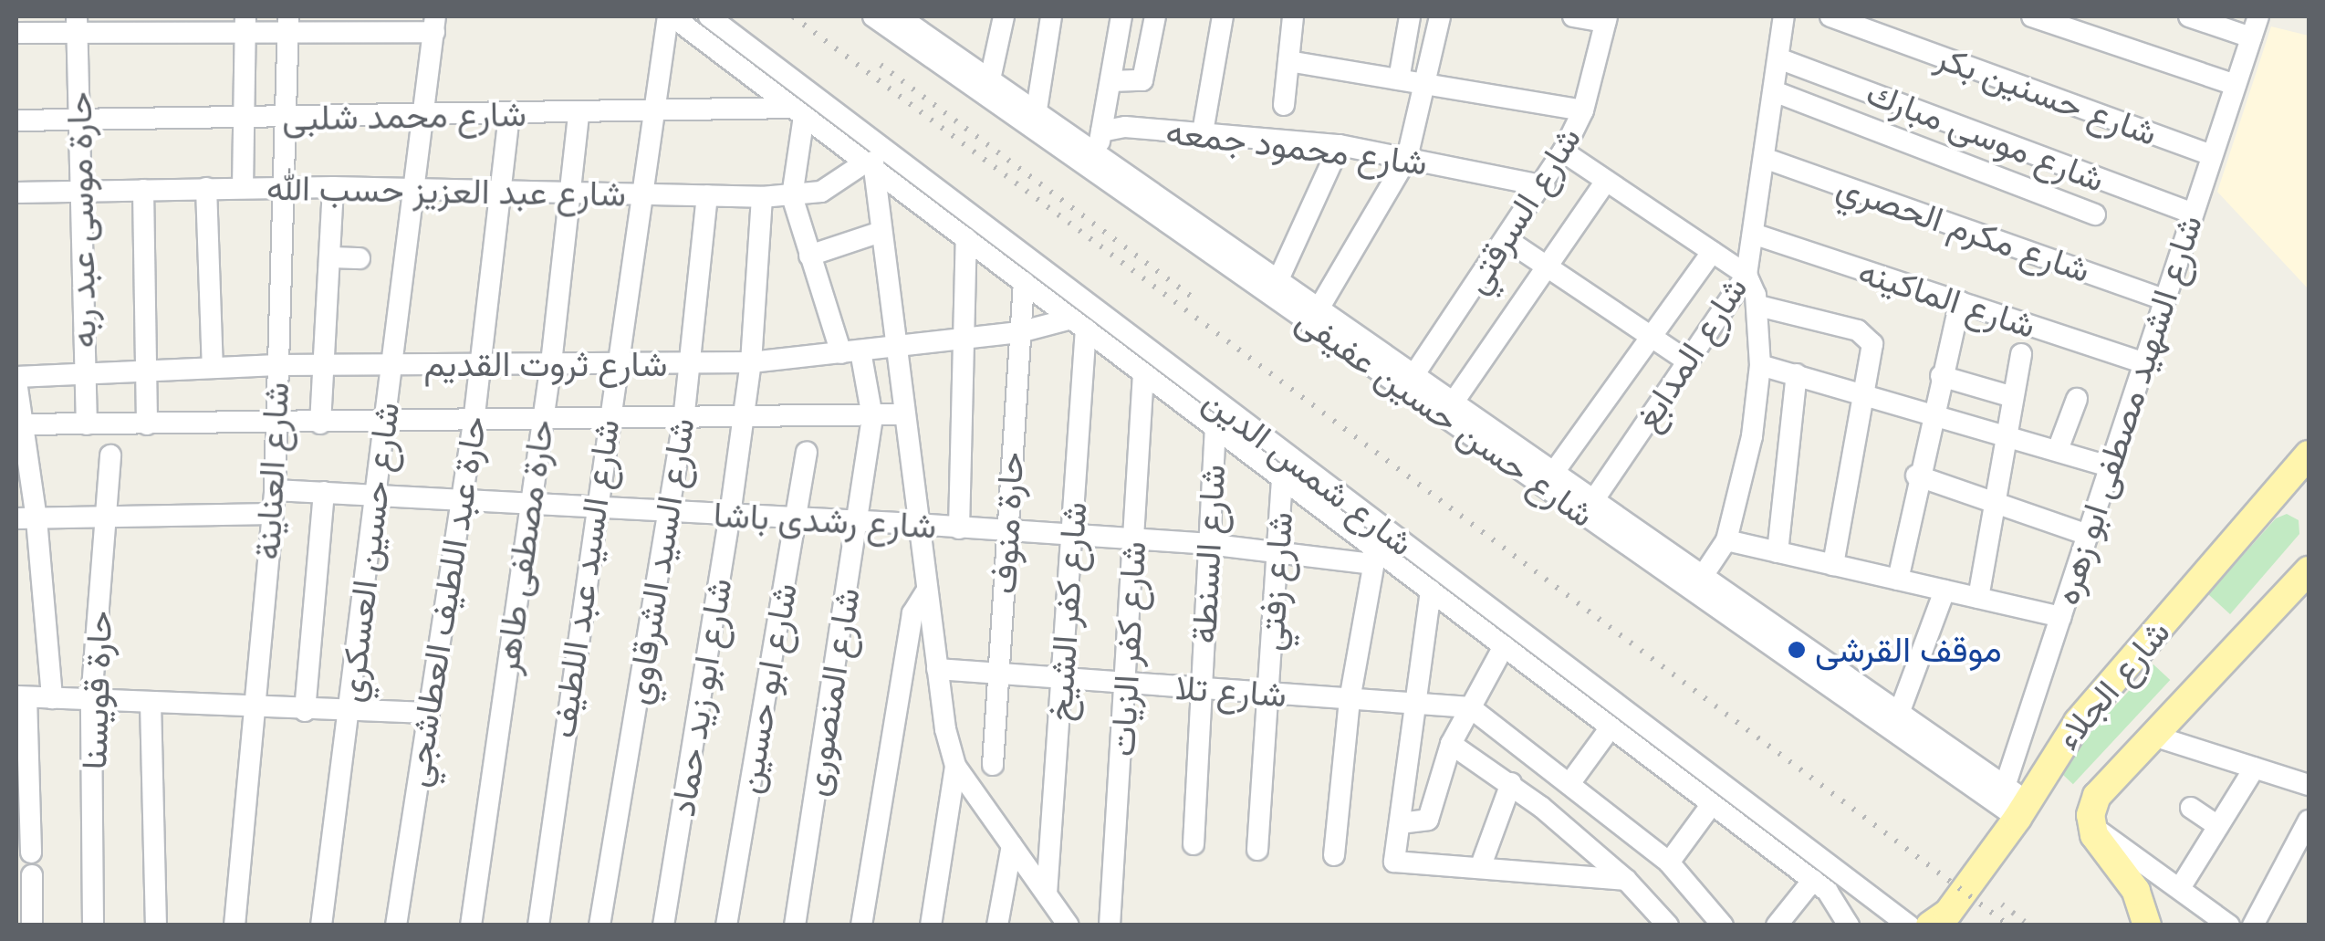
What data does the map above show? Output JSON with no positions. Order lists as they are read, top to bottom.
{
  "streets": {
    "main road": ["شارع الجلاء"],
    "street": [
      "شارع حسنين بكر",
      "شارع محمد شلبى",
      "شارع موسى مبارك",
      "شارع محمود جمعه",
      "شارع عبد العزيز حسب الله",
      "شارع السرقتي",
      "حارة موسى عبد ربه",
      "شارع مكرم الحصري",
      "شارع الماكينه",
      "شارع المدابغ",
      "شارع ثروت القديم",
      "شارع الشهيد مصطفى ابو زهره",
      "شارع حسن حسين عفيفى",
      "شارع العناينة",
      "شارع شمس الدين",
      "شارع رشدى باشا",
      "حارة منوف",
      "حارة مصطفى طاهر",
      "شارع حسين العسكري",
      "شارع السنطة",
      "شارع السيد الشرقاوي",
      "شارع السيد عبد اللطيف",
      "شارع زفتي",
      "حارة عبد اللطيف العطاشجي",
      "شارع كفر الشيخ",
      "شارع كفر الزيات",
      "شارع ابو حسين",
      "حارة قويسنا",
      "شارع تلا",
      "شارع المنصورى",
      "شارع ابو زيد حماد"
    ]
  },
  "crossings": [
    ["شارع حسنين بكر", "شارع الشهيد مصطفى ابو زهره"],
    ["شارع محمد شلبى", "حارة موسى عبد ربه"],
    ["شارع محمد شلبى", "شارع العناينة"],
    ["شارع محمد شلبى", "شارع شمس الدين"],
    ["شارع محمد شلبى", "حارة مصطفى طاهر"],
    ["شارع محمد شلبى", "شارع حسين العسكري"],
    ["شارع محمد شلبى", "شارع السيد عبد اللطيف"],
    ["شارع محمد شلبى", "حارة عبد اللطيف العطاشجي"],
    ["شارع موسى مبارك", "شارع المدابغ"],
    ["شارع موسى مبارك", "شارع الشهيد مصطفى ابو زهره"],
    ["شارع محمود جمعه", "شارع السرقتي"],
    ["شارع عبد العزيز حسب الله", "حارة موسى عبد ربه"],
    ["شارع عبد العزيز حسب الله", "شارع العناينة"],
    ["شارع عبد العزيز حسب الله", "شارع شمس الدين"],
    ["شارع عبد العزيز حسب الله", "حارة مصطفى طاهر"],
    ["شارع عبد العزيز حسب الله", "شارع حسين العسكري"],
    ["شارع عبد العزيز حسب الله", "شارع السيد الشرقاوي"],
    ["شارع عبد العزيز حسب الله", "شارع السيد عبد اللطيف"],
    ["شارع عبد العزيز حسب الله", "حارة عبد اللطيف العطاشجي"],
    ["شارع عبد العزيز حسب الله", "شارع المنصورى"],
    ["شارع عبد العزيز حسب الله", "شارع ابو زيد حماد"],
    ["شارع السرقتي", "شارع حسن حسين عفيفى"],
    ["حارة موسى عبد ربه", "شارع ثروت القديم"],
    ["شارع مكرم الحصري", "شارع المدابغ"],
    ["شارع مكرم الحصري", "شارع الشهيد مصطفى ابو زهره"],
    ["شارع الماكينه", "شارع المدابغ"],
    ["شارع الماكينه", "شارع الشهيد مصطفى ابو زهره"],
    ["شارع المدابغ", "شارع حسن حسين عفيفى"],
    ["شارع ثروت القديم", "شارع العناينة"],
    ["شارع ثروت القديم", "شارع شمس الدين"],
    ["شارع ثروت القديم", "حارة منوف"],
    ["شارع ثروت القديم", "حارة مصطفى طاهر"],
    ["شارع ثروت القديم", "شارع حسين العسكري"],
    ["شارع ثروت القديم", "شارع السيد الشرقاوي"],
    ["شارع ثروت القديم", "شارع السيد عبد اللطيف"],
    ["شارع ثروت القديم", "حارة عبد اللطيف العطاشجي"],
    ["شارع ثروت القديم", "شارع كفر الشيخ"],
    ["شارع ثروت القديم", "شارع المنصورى"],
    ["شارع ثروت القديم", "شارع ابو زيد حماد"],
    ["شارع الشهيد مصطفى ابو زهره", "شارع حسن حسين عفيفى"],
    ["شارع الشهيد مصطفى ابو زهره", "شارع الجلاء"],
    ["شارع حسن حسين عفيفى", "شارع الجلاء"],
    ["شارع العناينة", "شارع رشدى باشا"],
    ["شارع شمس الدين", "شارع رشدى باشا"],
    ["شارع شمس الدين", "حارة منوف"],
    ["شارع شمس الدين", "شارع السنطة"],
    ["شارع شمس الدين", "شارع السيد عبد اللطيف"],
    ["شارع شمس الدين", "شارع زفتي"],
    ["شارع شمس الدين", "شارع كفر الشيخ"],
    ["شارع شمس الدين", "شارع كفر الزيات"],
    ["شارع رشدى باشا", "حارة منوف"],
    ["شارع رشدى باشا", "حارة مصطفى طاهر"],
    ["شارع رشدى باشا", "شارع حسين العسكري"],
    ["شارع رشدى باشا", "شارع السنطة"],
    ["شارع رشدى باشا", "شارع السيد الشرقاوي"],
    ["شارع رشدى باشا", "شارع السيد عبد اللطيف"],
    ["شارع رشدى باشا", "شارع زفتي"],
    ["شارع رشدى باشا", "حارة عبد اللطيف العطاشجي"],
    ["شارع رشدى باشا", "شارع كفر الشيخ"],
    ["شارع رشدى باشا", "شارع كفر الزيات"],
    ["شارع رشدى باشا", "شارع ابو حسين"],
    ["شارع رشدى باشا", "شارع المنصورى"],
    ["شارع رشدى باشا", "شارع ابو زيد حماد"],
    ["حارة منوف", "شارع تلا"],
    ["شارع السنطة", "شارع تلا"],
    ["شارع زفتي", "شارع تلا"],
    ["شارع كفر الشيخ", "شارع تلا"],
    ["شارع كفر الزيات", "شارع تلا"]
  ],
  "places": ["موقف القرشى"]
}
